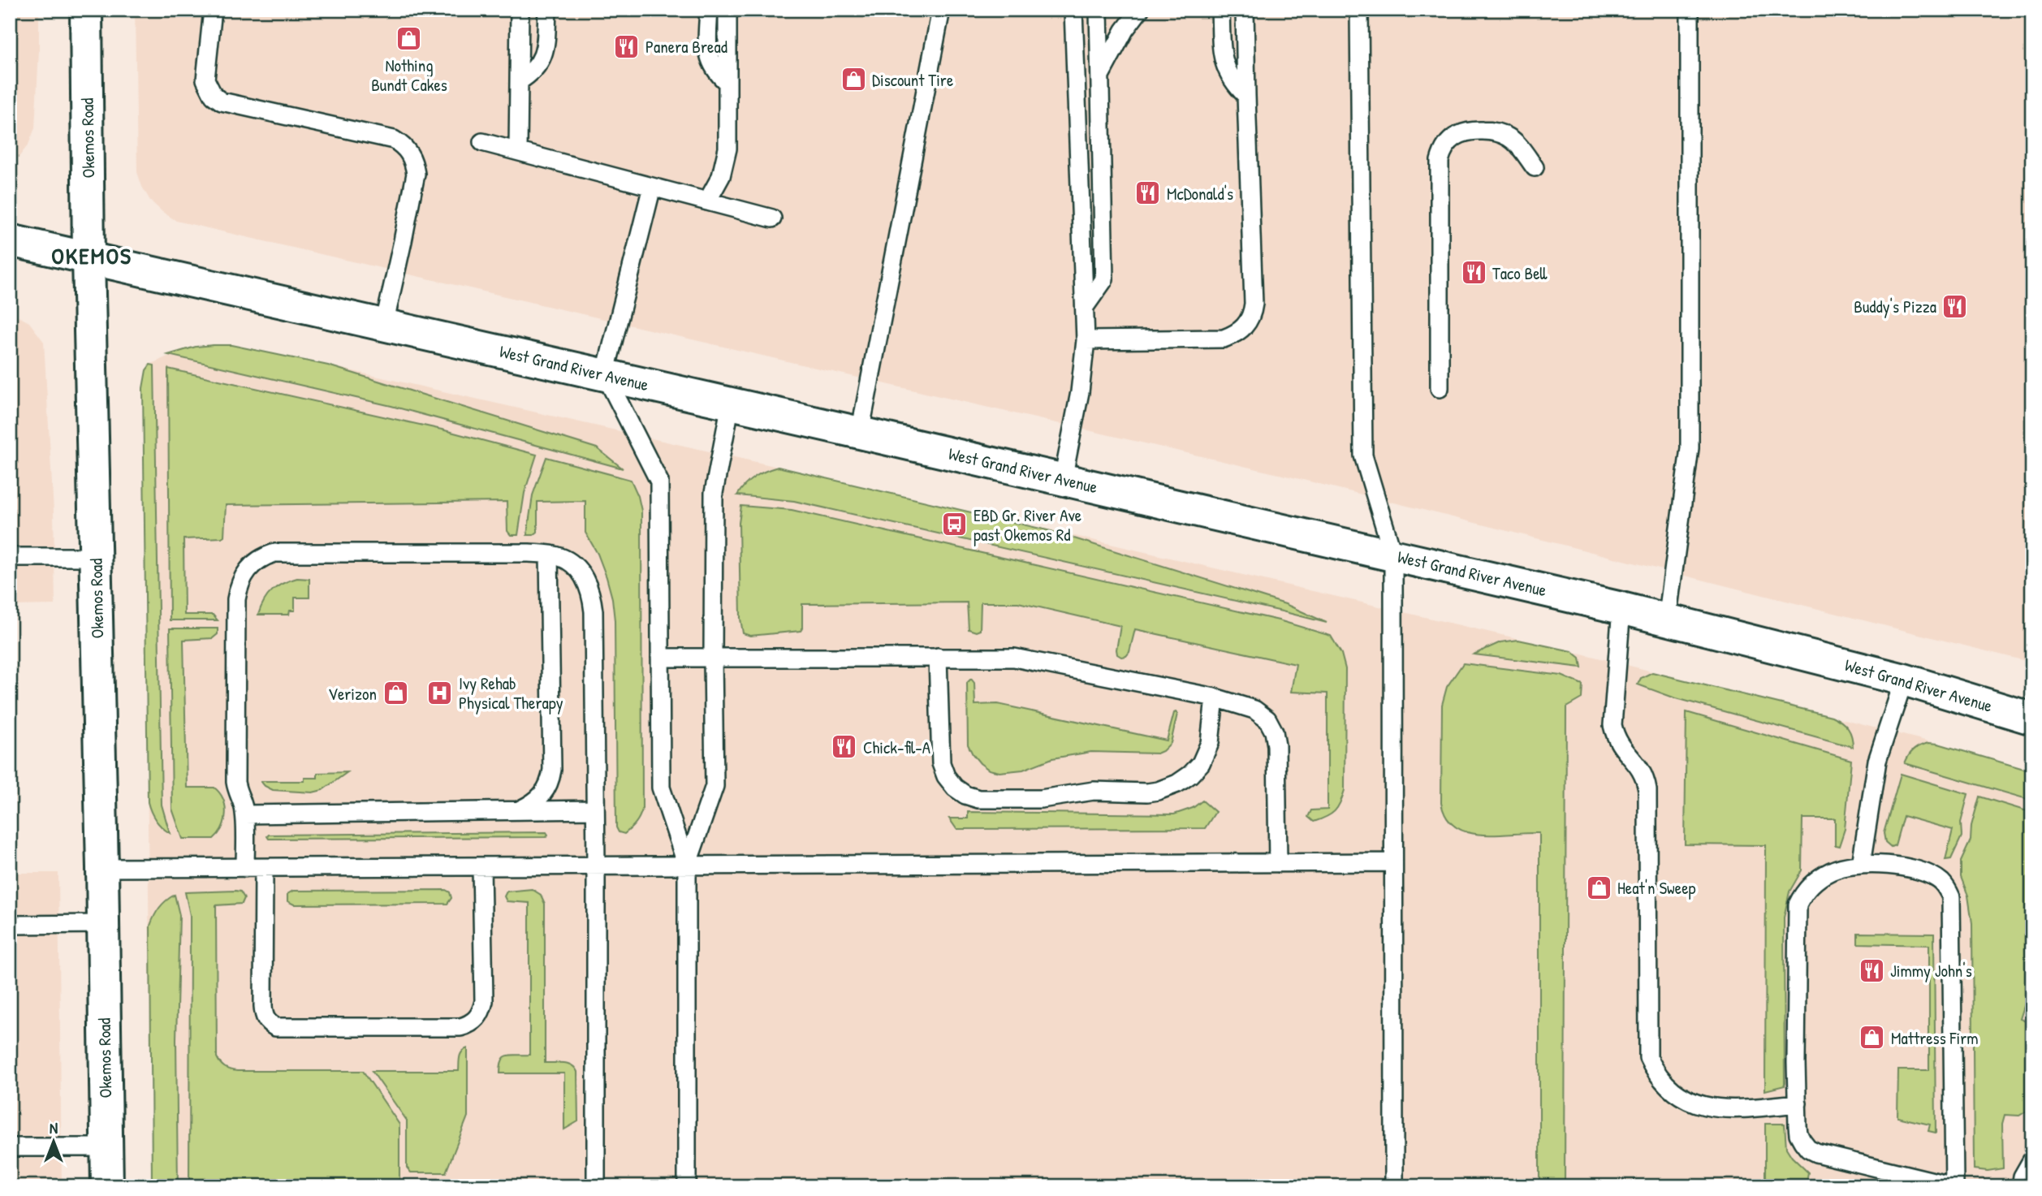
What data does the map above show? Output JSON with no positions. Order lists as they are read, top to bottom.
{
  "streets": {
    "main road": ["Okemos Road", "West Grand River Avenue"]
  },
  "crossings": [
    ["Okemos Road", "West Grand River Avenue"]
  ],
  "districts": ["OKEMOS"],
  "places": {
    "shop": [
      "Nothing Bundt Cakes",
      "Discount Tire",
      "Verizon",
      "Heat'n Sweep",
      "Mattress Firm"
    ],
    "restaurant": [
      "Panera Bread",
      "McDonald's",
      "Taco Bell",
      "Buddy's Pizza",
      "Chick-fil-A",
      "Jimmy John's"
    ],
    "bus stop": ["EBD Gr. River Ave past Okemos Rd"],
    "hospital": ["Ivy Rehab Physical Therapy"]
  },
  "north": "top"
}
